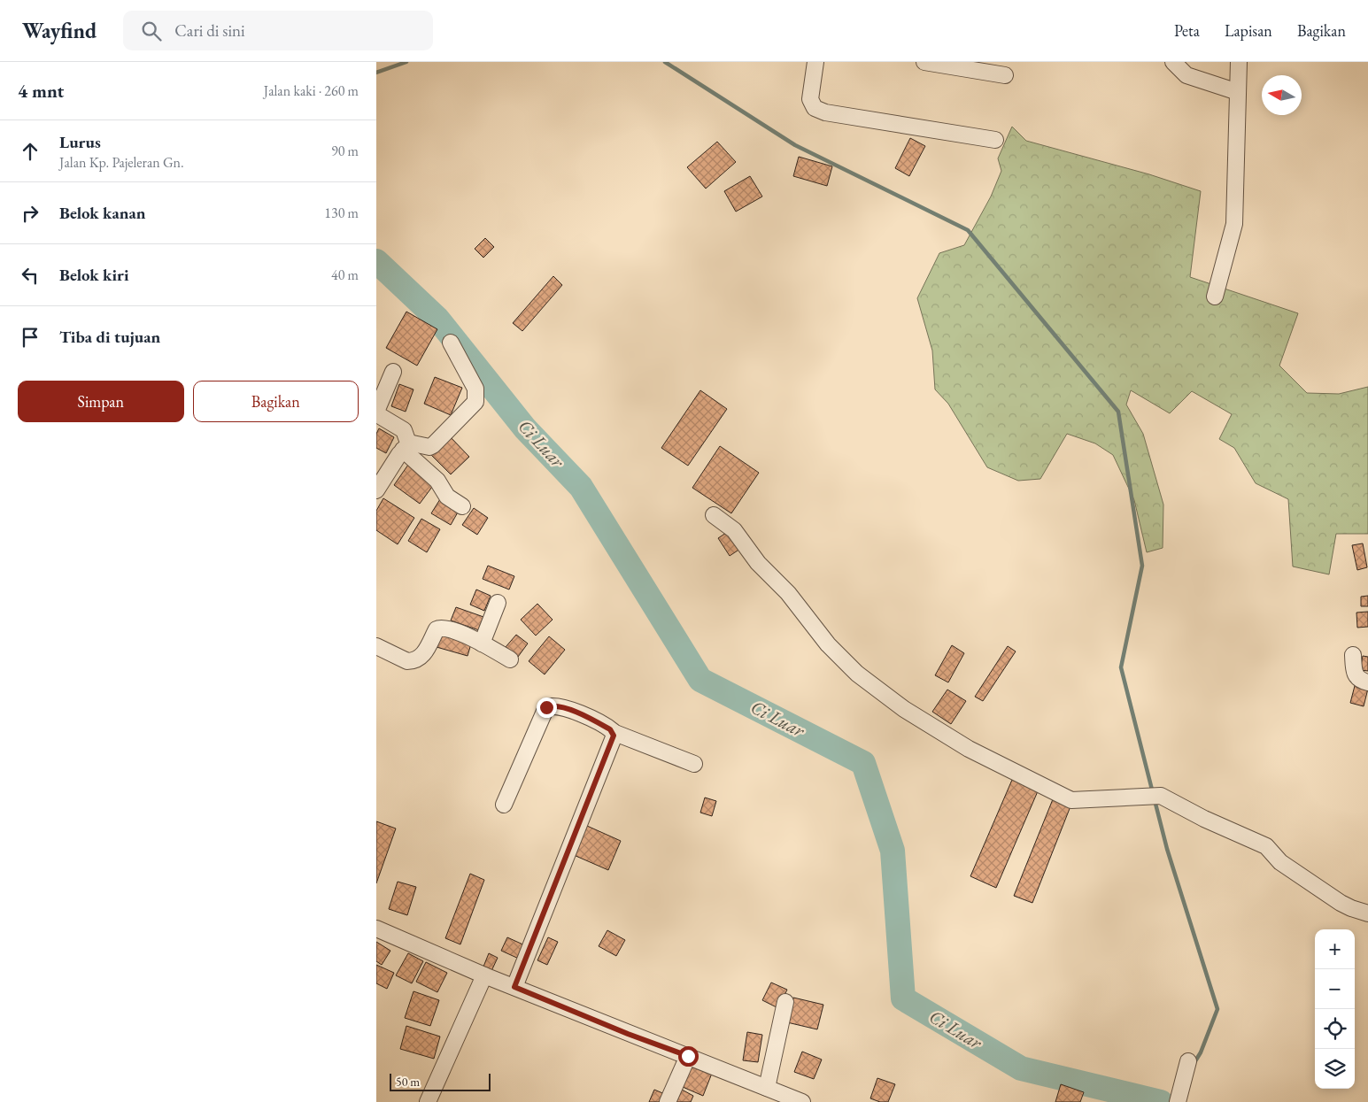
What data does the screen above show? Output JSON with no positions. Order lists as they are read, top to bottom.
{
  "water": ["Ci Luar"],
  "scale_bar": "50 m",
  "north": "left",
  "page": {
    "header": "Wayfind",
    "search": "Cari di sini",
    "nav": ["Peta", "Lapisan", "Bagikan"],
    "heading": ["4 mnt", "Jalan kaki · 260 m"],
    "list": [
      ["Lurus", "Jalan Kp. Pajeleran Gn.", "90 m"],
      ["Belok kanan", "130 m"],
      ["Belok kiri", "40 m"],
      "Tiba di tujuan"
    ],
    "buttons": ["Simpan", "Bagikan"],
    "map_buttons": ["+", "−"],
    "scale": "50 m"
  }
}
